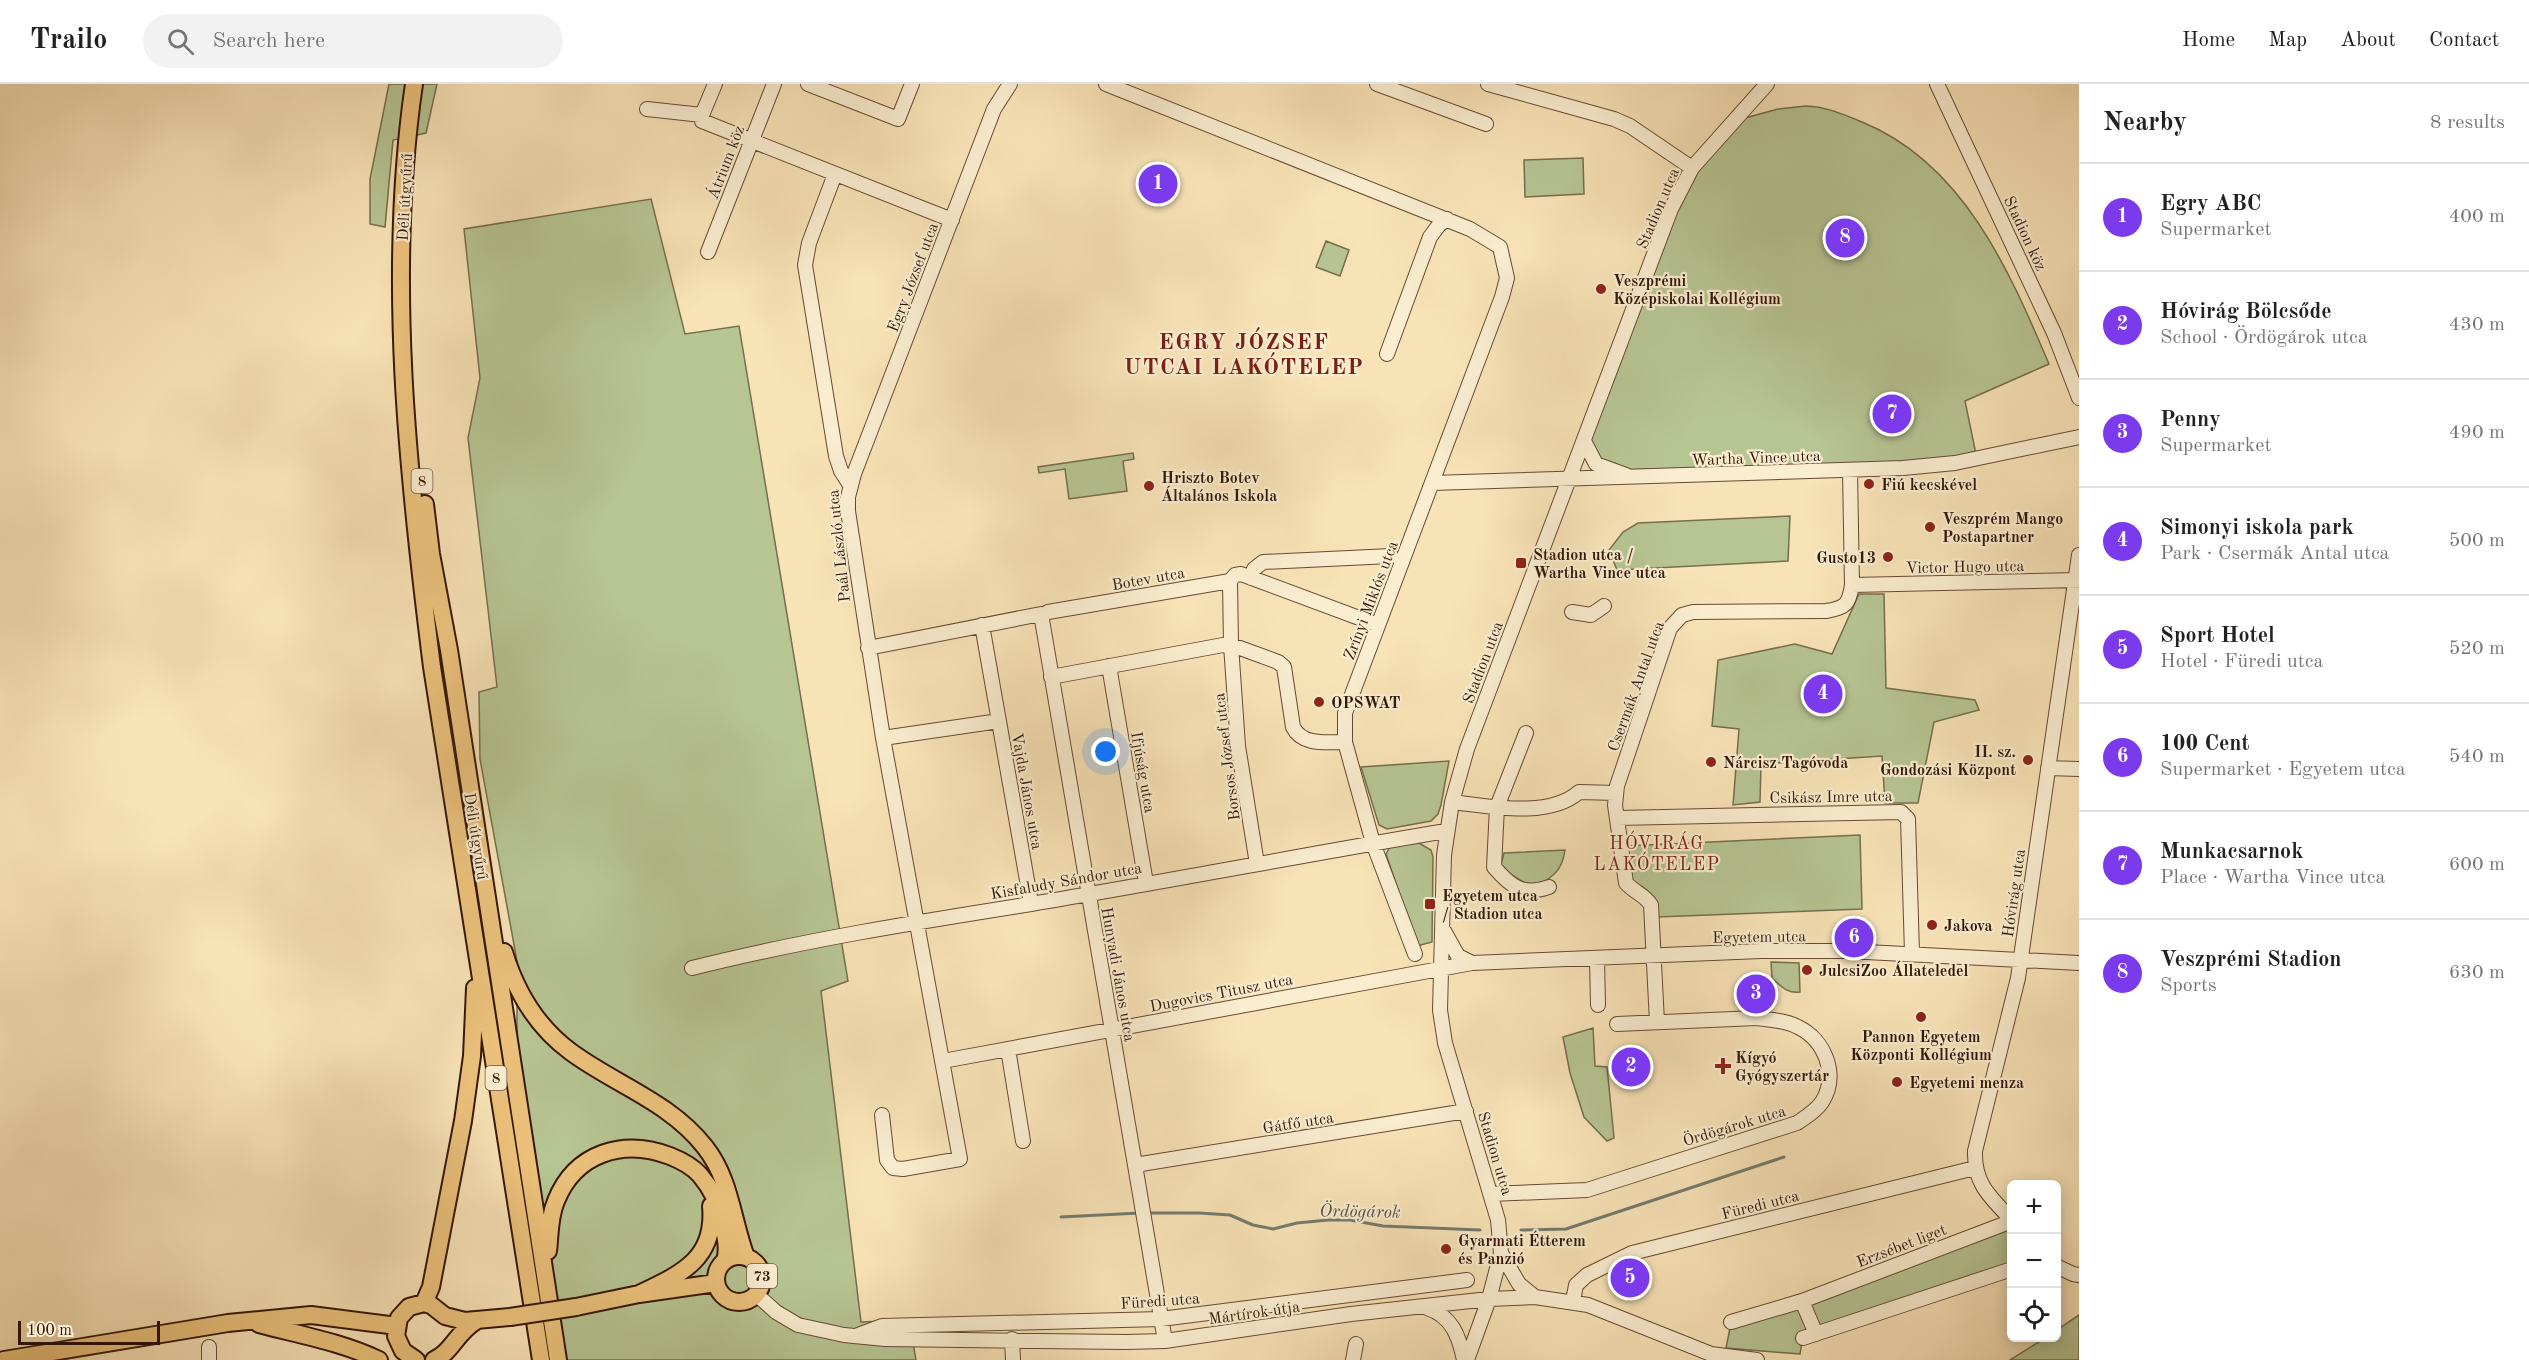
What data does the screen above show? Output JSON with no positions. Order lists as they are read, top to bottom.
{
  "streets": {
    "main road": ["Déli útgyűrű", "8", "73"],
    "street": [
      "Átrium köz",
      "Stadion utca",
      "Stadion köz",
      "Egry József utca",
      "Wartha Vince utca",
      "Paál László utca",
      "Victor Hugo utca",
      "Botev utca",
      "Zrínyi Miklós utca",
      "Csermák Antal utca",
      "Borsos József utca",
      "Ifjúság utca",
      "Vajda János utca",
      "Csikász Imre utca",
      "Kisfaludy Sándor utca",
      "Hóvirág utca",
      "Egyetem utca",
      "Hunyadi János utca",
      "Dugovics Titusz utca",
      "Gátfő utca",
      "Ördögárok utca",
      "Füredi utca",
      "Erzsébet liget",
      "Mártírok útja"
    ]
  },
  "crossings": [
    ["Stadion utca", "Wartha Vince utca"],
    ["Stadion utca", "Kisfaludy Sándor utca"],
    ["Stadion utca", "Egyetem utca"],
    ["Stadion utca", "Dugovics Titusz utca"],
    ["Stadion utca", "Gátfő utca"],
    ["Stadion utca", "Ördögárok utca"],
    ["Stadion utca", "Mártírok útja"],
    ["Egry József utca", "Paál László utca"],
    ["Wartha Vince utca", "Zrínyi Miklós utca"],
    ["Paál László utca", "Botev utca"],
    ["Paál László utca", "Vajda János utca"],
    ["Paál László utca", "Kisfaludy Sándor utca"],
    ["Victor Hugo utca", "Csermák Antal utca"],
    ["Victor Hugo utca", "Hóvirág utca"],
    ["Botev utca", "Zrínyi Miklós utca"],
    ["Botev utca", "Borsos József utca"],
    ["Botev utca", "Vajda János utca"],
    ["Botev utca", "Hunyadi János utca"],
    ["Zrínyi Miklós utca", "Kisfaludy Sándor utca"],
    ["Csermák Antal utca", "Csikász Imre utca"],
    ["Csermák Antal utca", "Egyetem utca"],
    ["Csermák Antal utca", "Ördögárok utca"],
    ["Borsos József utca", "Kisfaludy Sándor utca"],
    ["Ifjúság utca", "Kisfaludy Sándor utca"],
    ["Vajda János utca", "Kisfaludy Sándor utca"],
    ["Csikász Imre utca", "Egyetem utca"],
    ["Kisfaludy Sándor utca", "Hunyadi János utca"],
    ["Hóvirág utca", "Egyetem utca"],
    ["Hóvirág utca", "Füredi utca"],
    ["Egyetem utca", "Dugovics Titusz utca"],
    ["Hunyadi János utca", "Dugovics Titusz utca"],
    ["Hunyadi János utca", "Gátfő utca"],
    ["Hunyadi János utca", "Füredi utca"],
    ["Hunyadi János utca", "Mártírok útja"],
    ["Füredi utca", "Mártírok útja"],
    ["73", "Mártírok útja"]
  ],
  "districts": ["EGRY JÓZSEF UTCAI LAKÓTELEP", "HÓVIRÁG LAKÓTELEP"],
  "water": ["Ördögárok"],
  "places": {
    "other": [
      "Veszprémi Középiskolai Kollégium",
      "Fiú kecskével",
      "Hriszto Botev Általános Iskola",
      "Veszprém Mango Postapartner",
      "Gusto13",
      "OPSWAT",
      "II. sz. Gondozási Központ",
      "Nárcisz Tagóvoda",
      "Jakova",
      "JulcsiZoo Állateledel",
      "Pannon Egyetem Központi Kollégium",
      "Egyetemi menza",
      "Gyarmati Étterem és Panzió"
    ],
    "transit": ["Stadion utca / Wartha Vince utca", "Egyetem utca / Stadion utca"],
    "health": ["Kígyó Gyógyszertár"]
  },
  "scale_bar": "100 m",
  "page": {
    "header": "Trailo",
    "search": "Search here",
    "nav": [
      "Home",
      "Map",
      "About",
      "Contact"
    ],
    "heading": ["Nearby", "8 results"],
    "pins": [
      "1",
      "8",
      "7",
      "4",
      "6",
      "3",
      "2",
      "5"
    ],
    "list": [
      {
        "mark": "1",
        "name": "Egry ABC",
        "note": "Supermarket",
        "value": "400 m"
      },
      {
        "mark": "2",
        "name": "Hóvirág Bölcsőde",
        "note": "School · Ördögárok utca",
        "value": "430 m"
      },
      {
        "mark": "3",
        "name": "Penny",
        "note": "Supermarket",
        "value": "490 m"
      },
      {
        "mark": "4",
        "name": "Simonyi iskola park",
        "note": "Park · Csermák Antal utca",
        "value": "500 m"
      },
      {
        "mark": "5",
        "name": "Sport Hotel",
        "note": "Hotel · Füredi utca",
        "value": "520 m"
      },
      {
        "mark": "6",
        "name": "100 Cent",
        "note": "Supermarket · Egyetem utca",
        "value": "540 m"
      },
      {
        "mark": "7",
        "name": "Munkacsarnok",
        "note": "Place · Wartha Vince utca",
        "value": "600 m"
      },
      {
        "mark": "8",
        "name": "Veszprémi Stadion",
        "note": "Sports",
        "value": "630 m"
      }
    ],
    "map_buttons": ["+", "−"],
    "scale": "100 m"
  }
}
